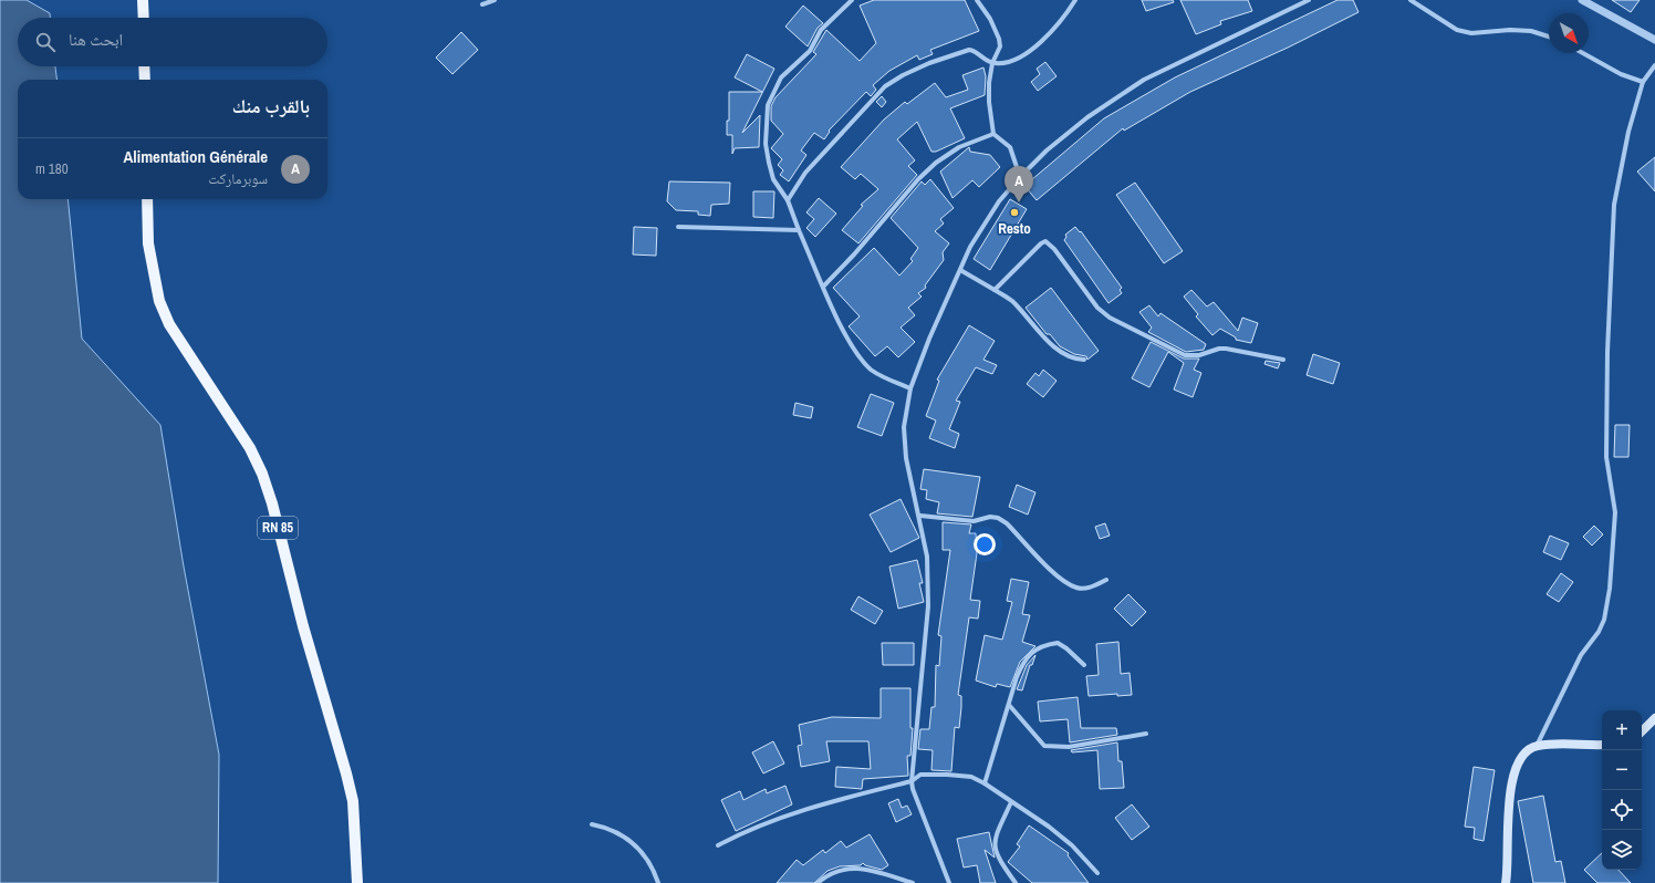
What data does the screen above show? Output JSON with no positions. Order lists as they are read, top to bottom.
{
  "streets": {
    "main road": ["RN 85"]
  },
  "places": ["Resto"],
  "north": "bottom right",
  "page": {
    "search": "ابحث هنا",
    "heading": "بالقرب منك",
    "list": [
      {
        "mark": "A",
        "name": "Alimentation Générale",
        "note": "سوبرماركت",
        "value": "180 m"
      }
    ],
    "pins": "A",
    "map_buttons": ["+", "−"]
  }
}
